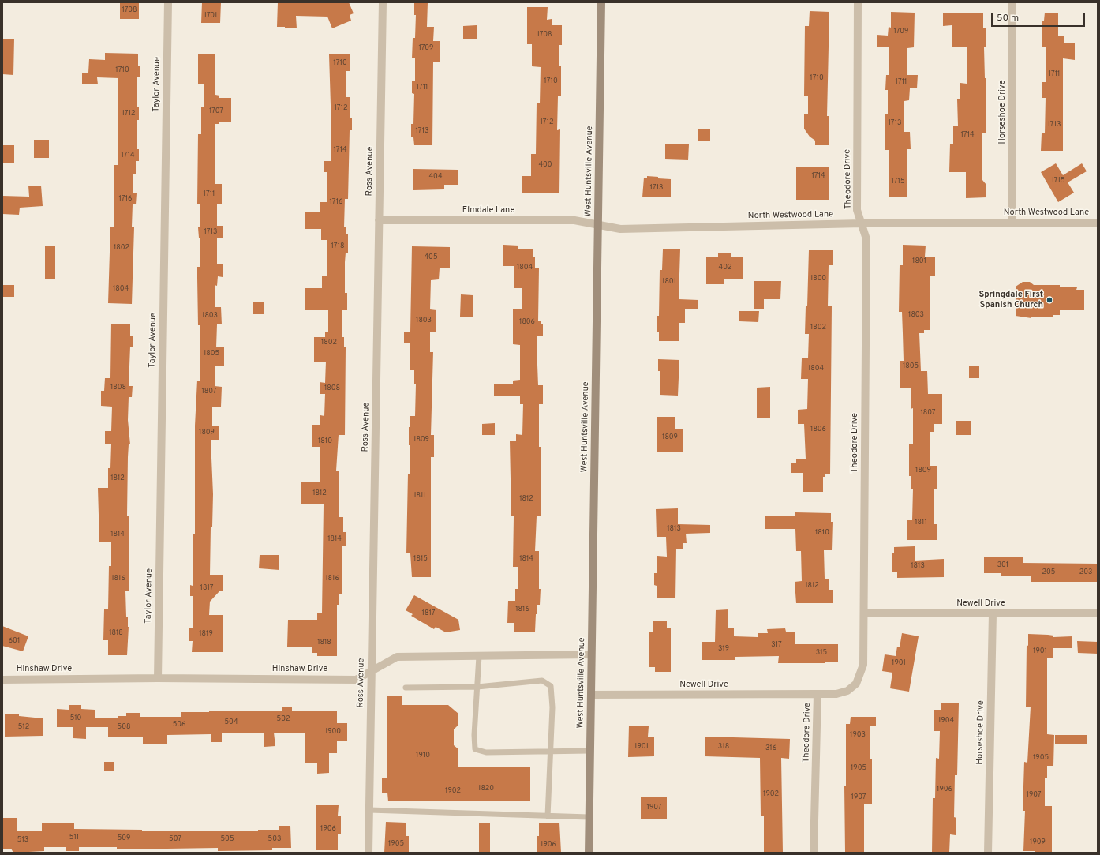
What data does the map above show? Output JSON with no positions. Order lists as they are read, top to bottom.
{
  "streets": {
    "main road": ["West Huntsville Avenue"],
    "street": [
      "Taylor Avenue",
      "Horseshoe Drive",
      "Ross Avenue",
      "Theodore Drive",
      "Elmdale Lane",
      "North Westwood Lane",
      "Newell Drive",
      "Hinshaw Drive"
    ]
  },
  "crossings": [
    ["Taylor Avenue", "Hinshaw Drive"],
    ["Horseshoe Drive", "North Westwood Lane"],
    ["Horseshoe Drive", "Newell Drive"],
    ["Ross Avenue", "Elmdale Lane"],
    ["Ross Avenue", "Hinshaw Drive"],
    ["West Huntsville Avenue", "Elmdale Lane"],
    ["West Huntsville Avenue", "North Westwood Lane"],
    ["West Huntsville Avenue", "Newell Drive"],
    ["West Huntsville Avenue", "Hinshaw Drive"],
    ["Theodore Drive", "North Westwood Lane"],
    ["Theodore Drive", "Newell Drive"],
    ["Elmdale Lane", "North Westwood Lane"]
  ],
  "places": ["Springdale First Spanish Church"],
  "house_numbers": [
    "1708",
    "1701",
    "1709",
    "1708",
    "1709",
    "1710",
    "1710",
    "1711",
    "1710",
    "1710",
    "1711",
    "1711",
    "1712",
    "1707",
    "1712",
    "1712",
    "1713",
    "1713",
    "1713",
    "1714",
    "1714",
    "1714",
    "400",
    "1714",
    "404",
    "1715",
    "1715",
    "1713",
    "1711",
    "1716",
    "1716",
    "1713",
    "1718",
    "1802",
    "405",
    "1801",
    "1804",
    "402",
    "1800",
    "1801",
    "1804",
    "1803",
    "1803",
    "1803",
    "1806",
    "1802",
    "1802",
    "1805",
    "1805",
    "1804",
    "1808",
    "1808",
    "1807",
    "1807",
    "1806",
    "1809",
    "1809",
    "1809",
    "1810",
    "1809",
    "1812",
    "1812",
    "1811",
    "1812",
    "1811",
    "1813",
    "1810",
    "1814",
    "1814",
    "1815",
    "1814",
    "301",
    "1813",
    "205",
    "203",
    "1816",
    "1816",
    "1812",
    "1817",
    "1816",
    "1817",
    "1818",
    "1819",
    "601",
    "1818",
    "317",
    "319",
    "1901",
    "315",
    "1901",
    "510",
    "502",
    "1904",
    "504",
    "506",
    "512",
    "508",
    "1900",
    "1903",
    "1901",
    "318",
    "316",
    "1910",
    "1905",
    "1905",
    "1820",
    "1906",
    "1902",
    "1902",
    "1907",
    "1907",
    "1907",
    "1906",
    "511",
    "509",
    "507",
    "505",
    "503",
    "513",
    "1909",
    "1905",
    "1906"
  ],
  "scale_bar": "50 m"
}
